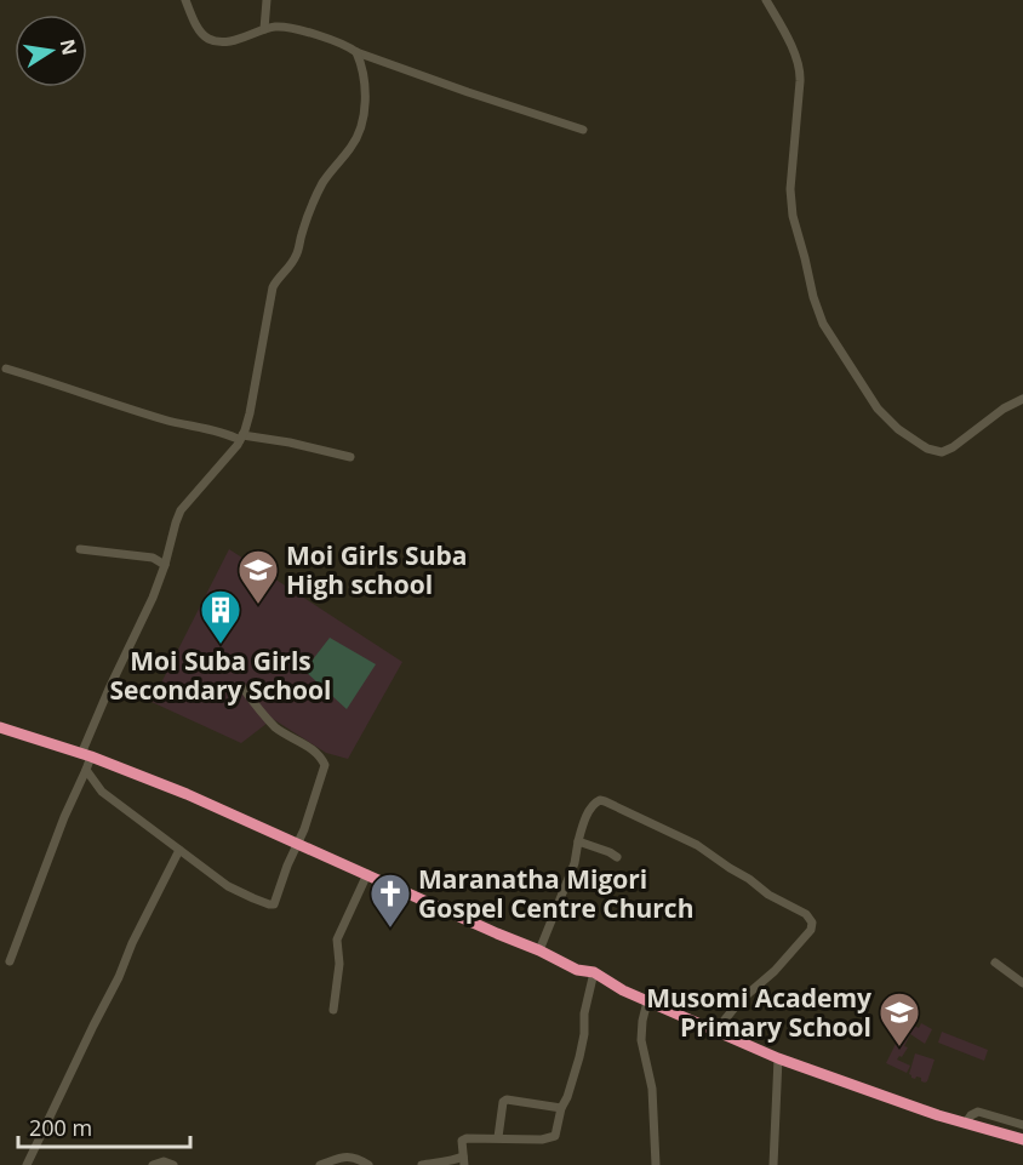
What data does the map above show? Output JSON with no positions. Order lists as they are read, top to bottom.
{
  "places": {
    "school or university": ["Moi Girls Suba High school", "Musomi Academy Primary School"],
    "building": ["Moi Suba Girls Secondary School"],
    "church": ["Maranatha Migori Gospel Centre Church"]
  },
  "scale_bar": "200 m",
  "north": "right"
}
